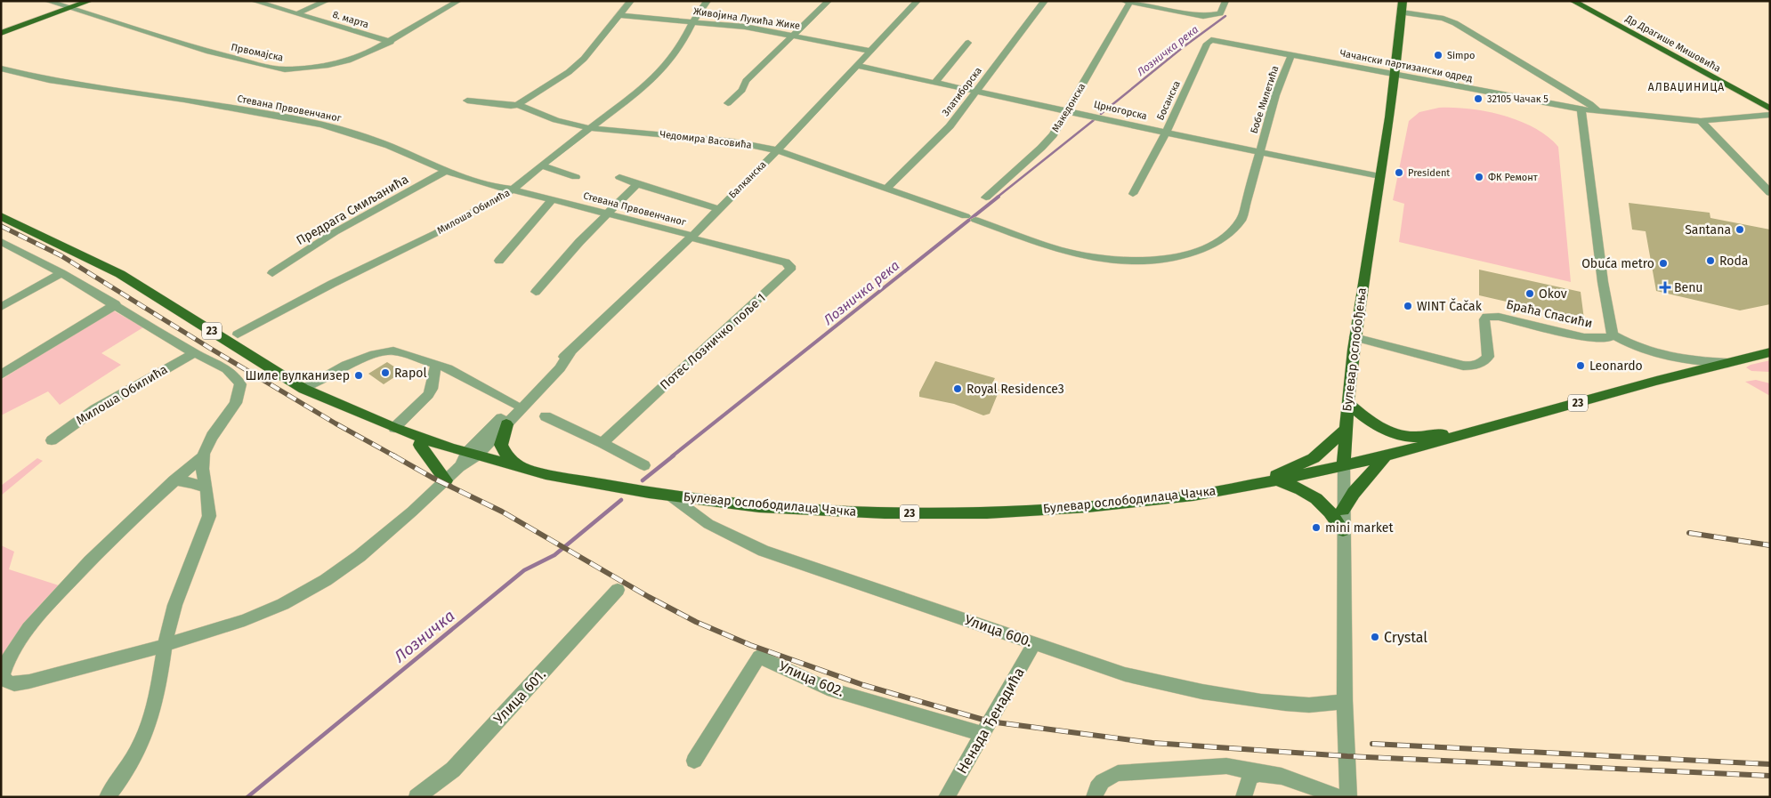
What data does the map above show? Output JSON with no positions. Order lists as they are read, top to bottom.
{
  "streets": {
    "main road": [
      "Др Драгише Мишовића",
      "23",
      "Булевар ослобођења",
      "Булевар ослободилаца Чачка"
    ],
    "street": [
      "Живојина Лукића Жике",
      "8. марта",
      "Првомајска",
      "Чачански партизански одред",
      "Златиборска",
      "Бобе Милетића",
      "Босанска",
      "Македонска",
      "Стевана Првовенчаног",
      "Црногорска",
      "Чедомира Васовића",
      "Балканска",
      "Предрага Смиљанића",
      "Милоша Обилића",
      "Браћа Спасићи",
      "Потес Лозничко поље 1",
      "Улица 600.",
      "Улица 602.",
      "Улица 601.",
      "Ненада Ђенадића"
    ]
  },
  "crossings": [
    ["Живојина Лукића Жике", "Балканска"],
    ["Живојина Лукића Жике", "Милоша Обилића"],
    ["8. марта", "Првомајска"],
    ["Чачански партизански одред", "Бобе Милетића"],
    ["Чачански партизански одред", "Босанска"],
    ["Чачански партизански одред", "Браћа Спасићи"],
    ["Чачански партизански одред", "Булевар ослобођења"],
    ["Златиборска", "Црногорска"],
    ["Златиборска", "Чедомира Васовића"],
    ["Бобе Милетића", "Црногорска"],
    ["Бобе Милетића", "Чедомира Васовића"],
    ["Босанска", "Црногорска"],
    ["Македонска", "Црногорска"],
    ["Стевана Првовенчаног", "Балканска"],
    ["Стевана Првовенчаног", "Предрага Смиљанића"],
    ["Стевана Првовенчаног", "Милоша Обилића"],
    ["Стевана Првовенчаног", "Потес Лозничко поље 1"],
    ["Црногорска", "Чедомира Васовића"],
    ["Црногорска", "Балканска"],
    ["Црногорска", "Булевар ослобођења"],
    ["Чедомира Васовића", "Балканска"],
    ["Чедомира Васовића", "Милоша Обилића"],
    ["Балканска", "Потес Лозничко поље 1"],
    ["Балканска", "Булевар ослободилаца Чачка"],
    ["Браћа Спасићи", "Булевар ослобођења"],
    ["Булевар ослобођења", "Булевар ослободилаца Чачка"],
    ["Булевар ослобођења", "Улица 600."],
    ["Булевар ослободилаца Чачка", "Улица 600."],
    ["Улица 600.", "Ненада Ђенадића"],
    ["Улица 602.", "Ненада Ђенадића"]
  ],
  "districts": ["АЛВАЏИНИЦА"],
  "water": ["Лозничка река", "Лозничка"],
  "places": {
    "other": [
      "Simpo",
      "32105 Чачак 5",
      "President",
      "ФК Ремонт",
      "Santana",
      "Roda",
      "Obuća metro",
      "Okov",
      "WINT Čačak",
      "Leonardo",
      "Rapol",
      "Шиле вулканизер",
      "Royal Residence3",
      "mini market",
      "Crystal"
    ],
    "health": ["Benu"]
  }
}
